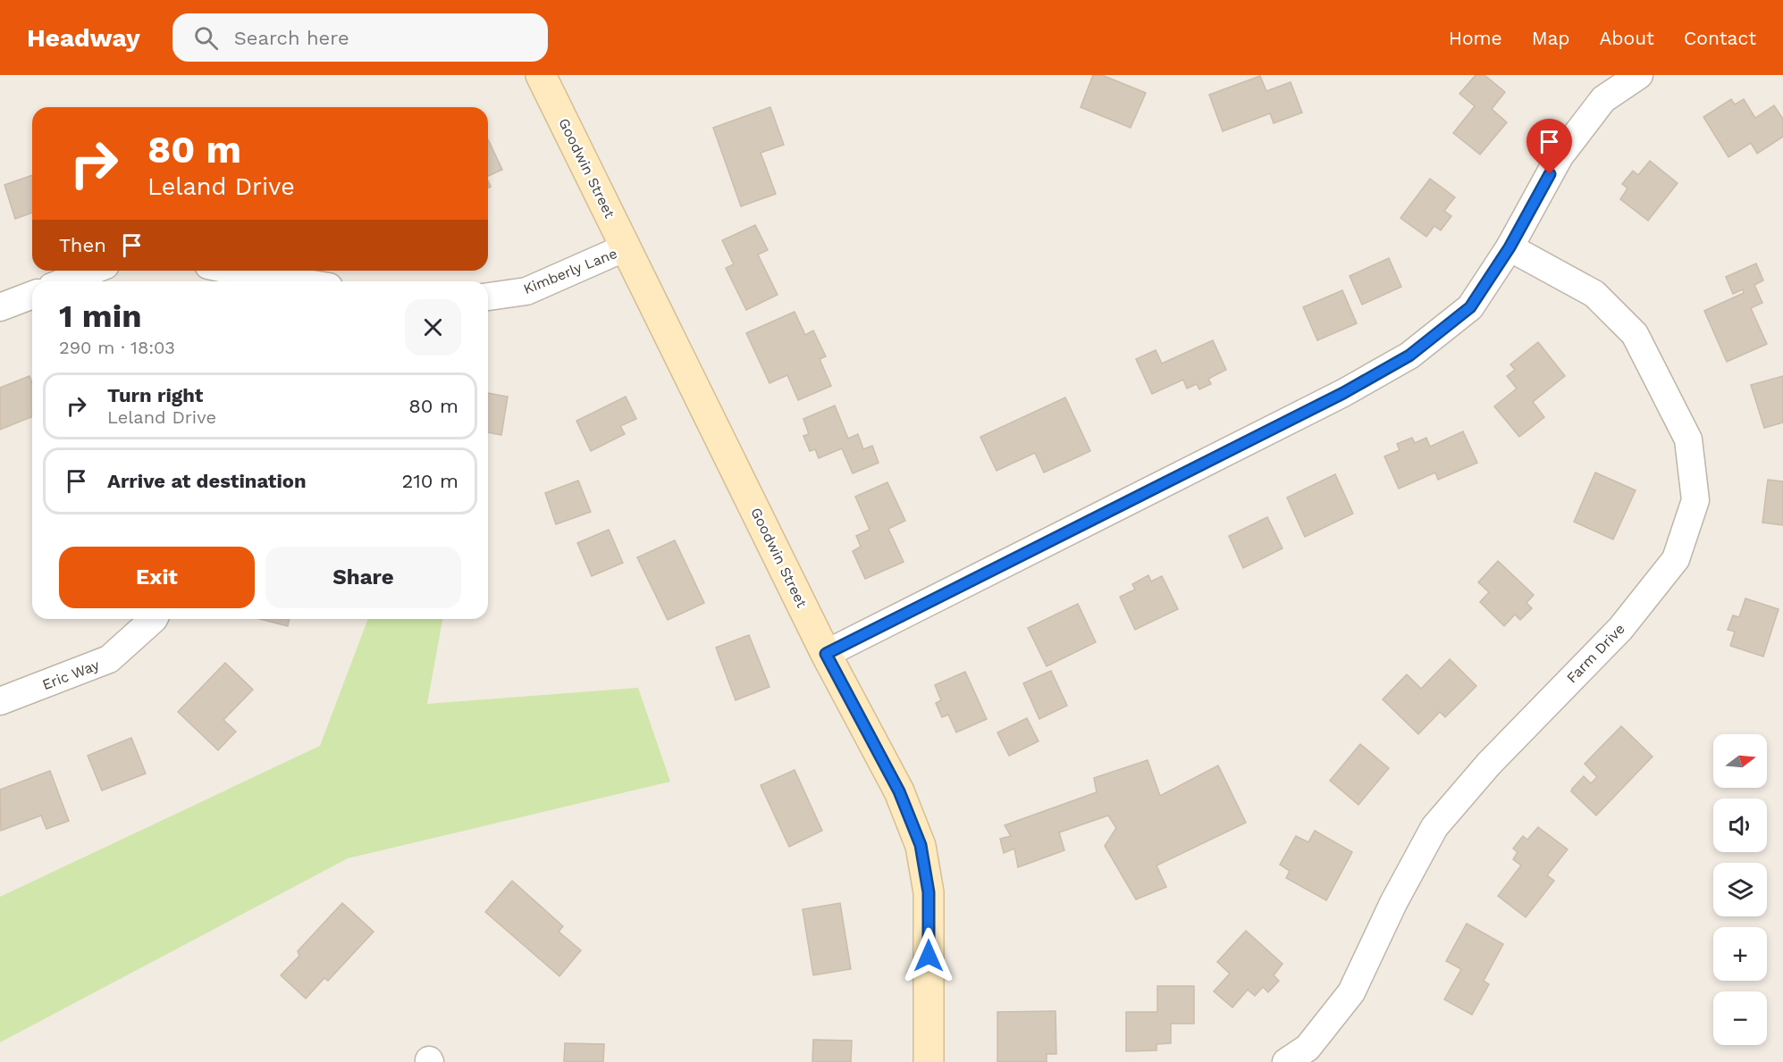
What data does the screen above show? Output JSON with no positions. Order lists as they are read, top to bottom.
{
  "streets": {
    "street": [
      "Goodwin Street",
      "Kimberly Lane",
      "Farm Drive",
      "Eric Way"
    ]
  },
  "crossings": [
    ["Goodwin Street", "Kimberly Lane"]
  ],
  "north": "right",
  "page": {
    "header": "Headway",
    "search": "Search here",
    "nav": [
      "Home",
      "Map",
      "About",
      "Contact"
    ],
    "turn": ["80 m", "Leland Drive"],
    "then": "Then",
    "heading": ["1 min", "290 m · 18:03"],
    "list": [
      {
        "name": "Turn right",
        "note": "Leland Drive",
        "value": "80 m"
      },
      {
        "name": "Arrive at destination",
        "value": "210 m"
      }
    ],
    "buttons": ["Exit", "Share"],
    "map_buttons": ["+", "−"]
  }
}
